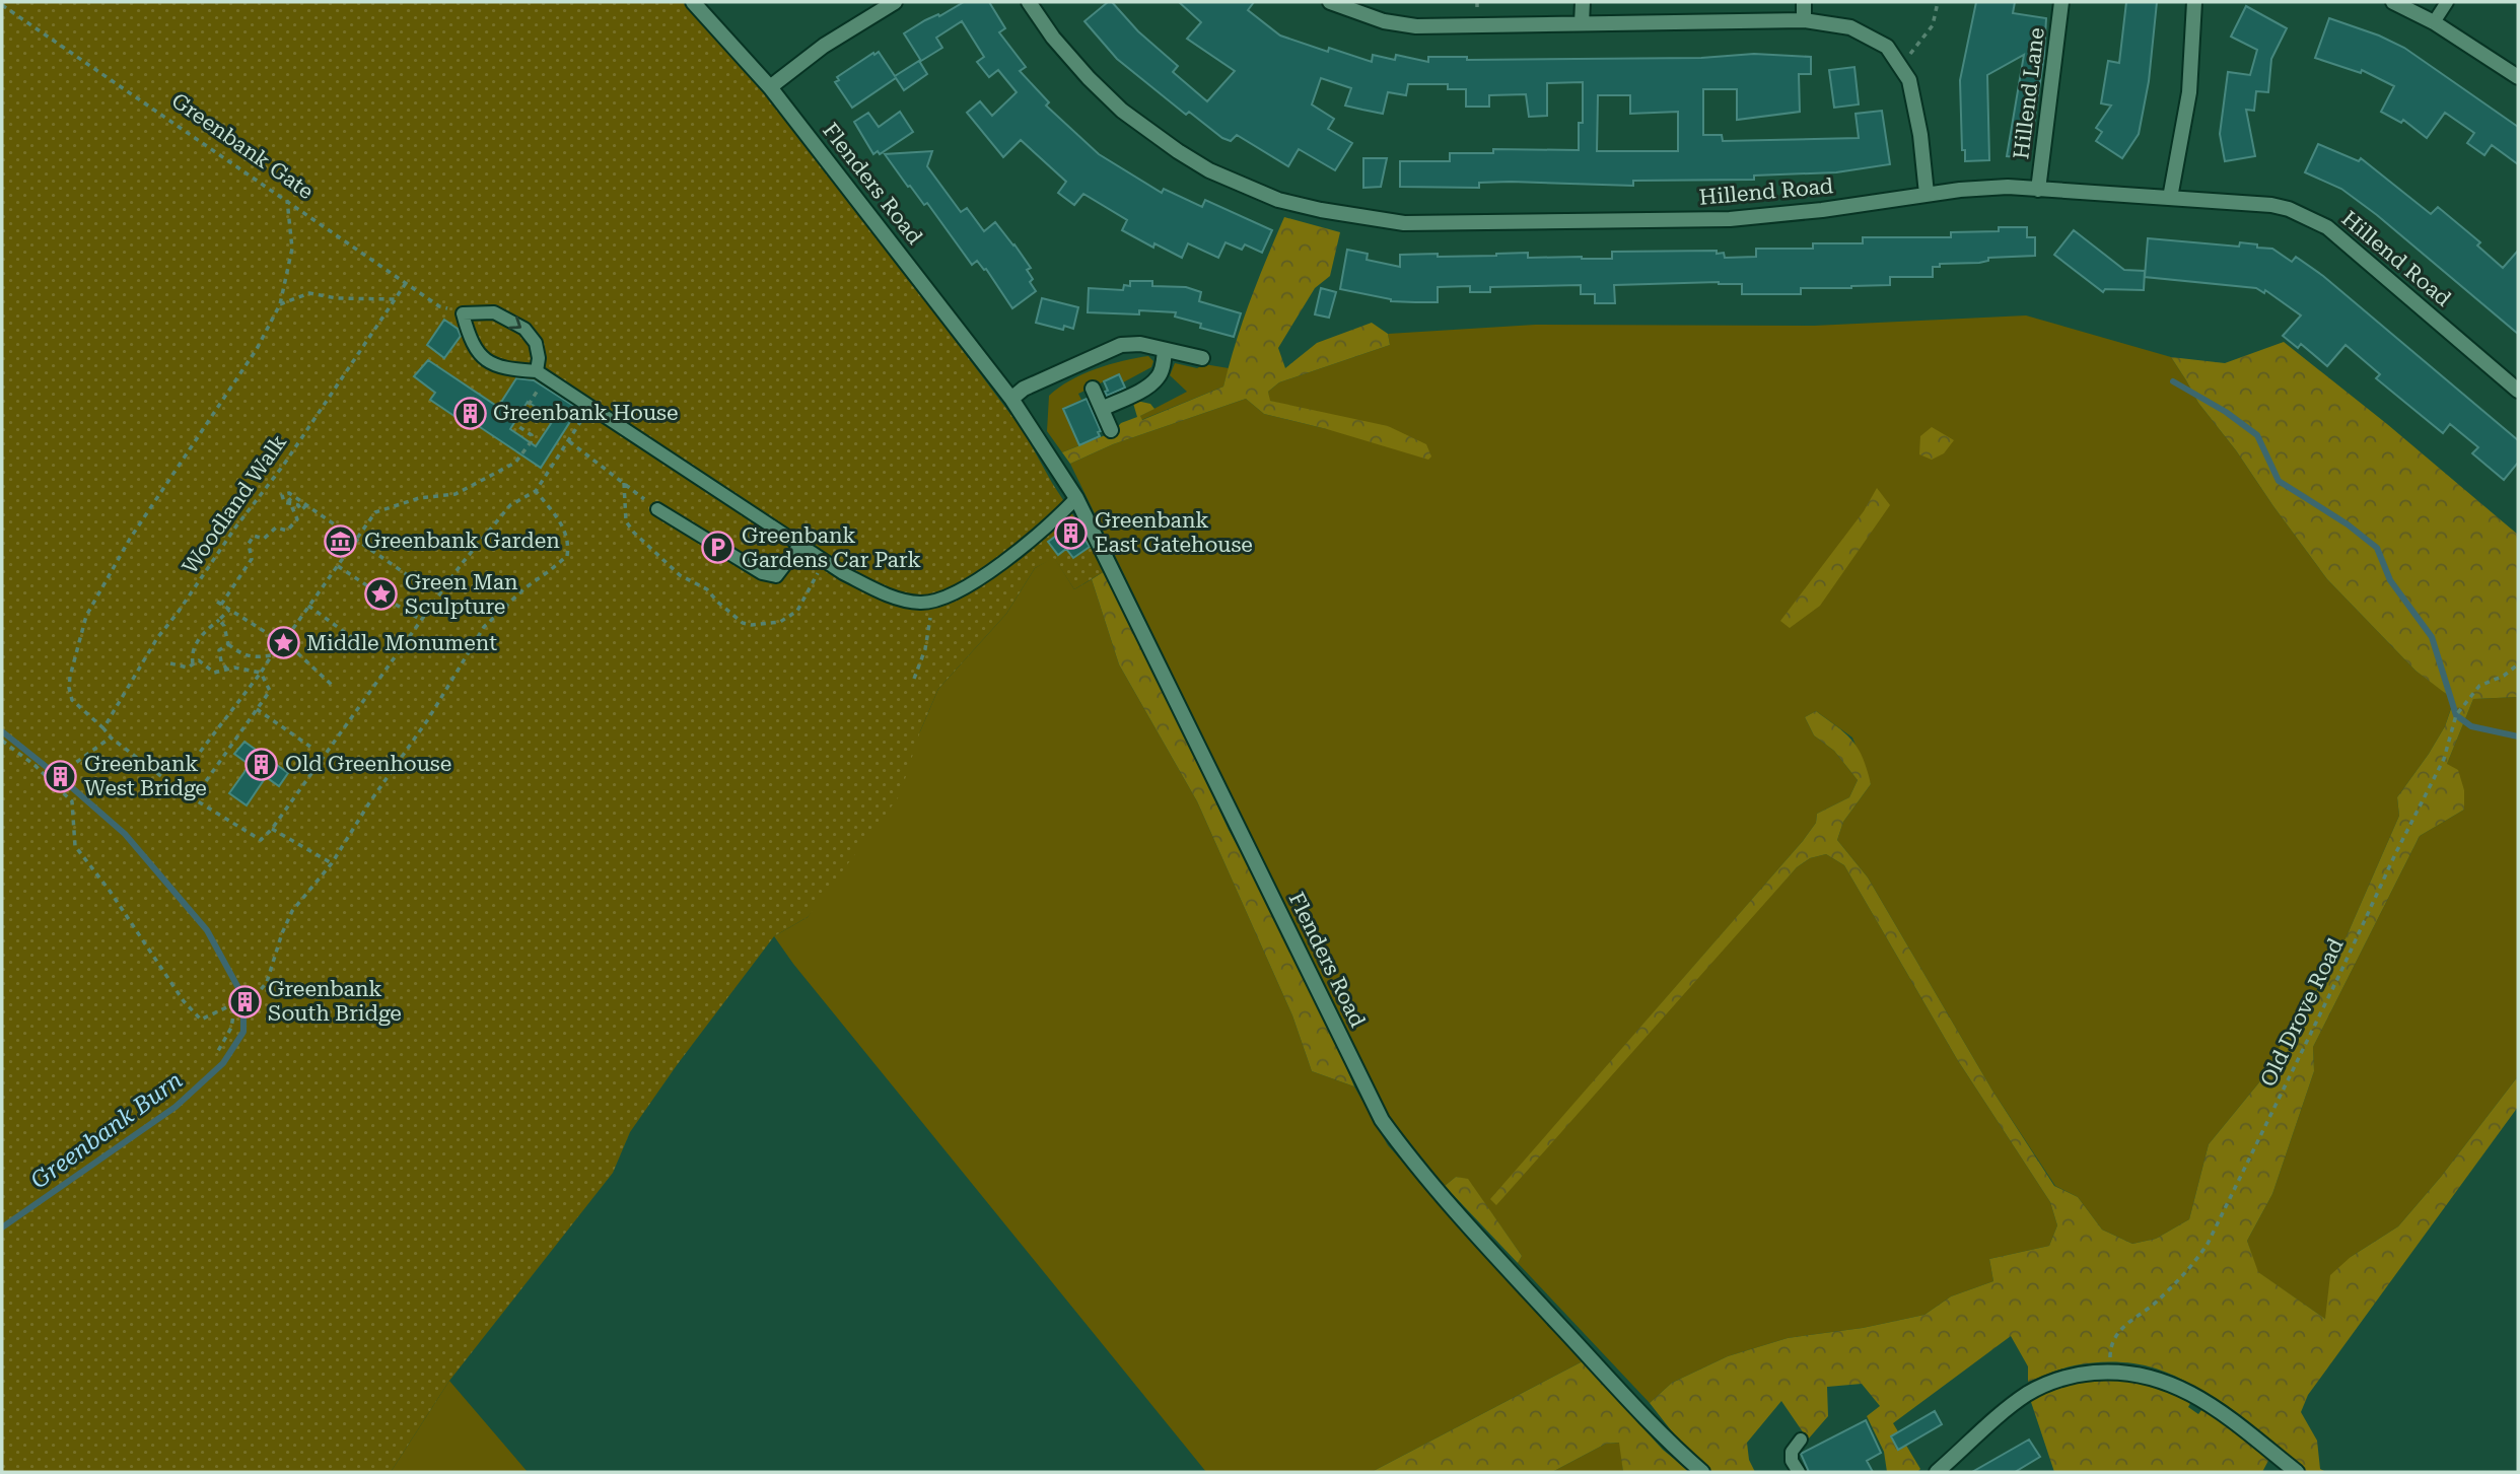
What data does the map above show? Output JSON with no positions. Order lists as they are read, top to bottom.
{
  "streets": {
    "street": ["Hillend Lane", "Flenders Road", "Hillend Road"],
    "path": ["Greenbank Gate", "Woodland Walk", "Old Drove Road"]
  },
  "crossings": [
    ["Hillend Lane", "Hillend Road"],
    ["Greenbank Gate", "Woodland Walk"]
  ],
  "water": ["Greenbank Burn"],
  "places": {
    "building": [
      "Greenbank House",
      "Greenbank East Gatehouse",
      "Old Greenhouse",
      "Greenbank West Bridge",
      "Greenbank South Bridge"
    ],
    "museum": ["Greenbank Garden"],
    "parking": ["Greenbank Gardens Car Park"],
    "place": ["Green Man Sculpture", "Middle Monument"]
  }
}
